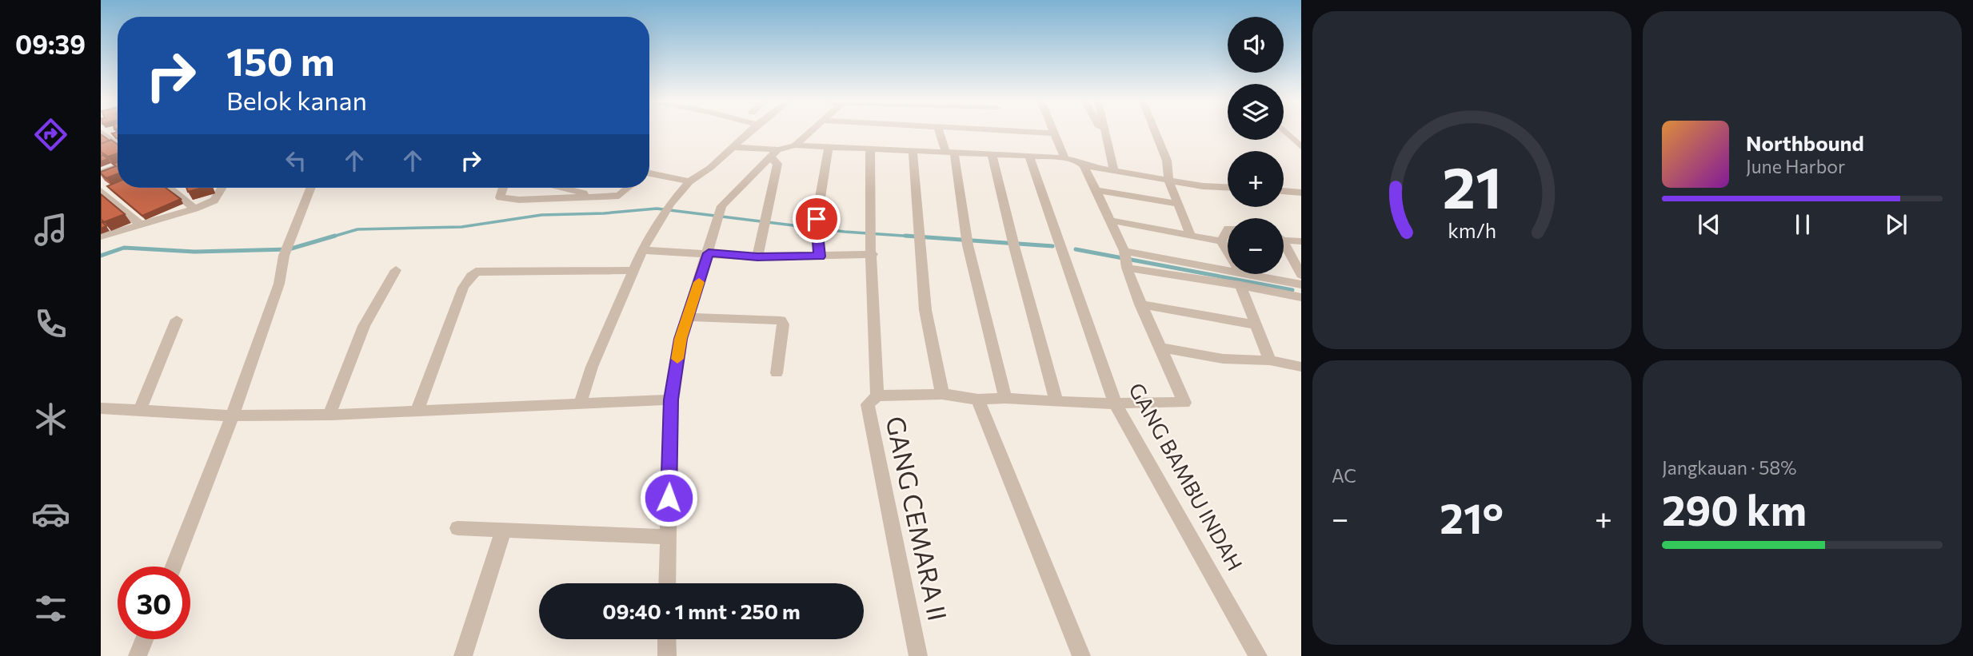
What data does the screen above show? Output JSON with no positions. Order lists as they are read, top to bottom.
{
  "streets": {
    "street": ["GANG BAMBU INDAH", "GANG CEMARA II"]
  },
  "page": {
    "tabs": "09:39",
    "map_buttons": ["+", "−"],
    "turn": ["150 m", "Belok kanan"],
    "song": ["Northbound", "June Harbor"],
    "tile": [
      "AC",
      ["Jangkauan · 58%", "290 km"]
    ],
    "heat": ["−", "21°", "+"],
    "limit": "30",
    "trip": "09:40 · 1 mnt · 250 m",
    "gauge": ["21", "km/h"]
  }
}
